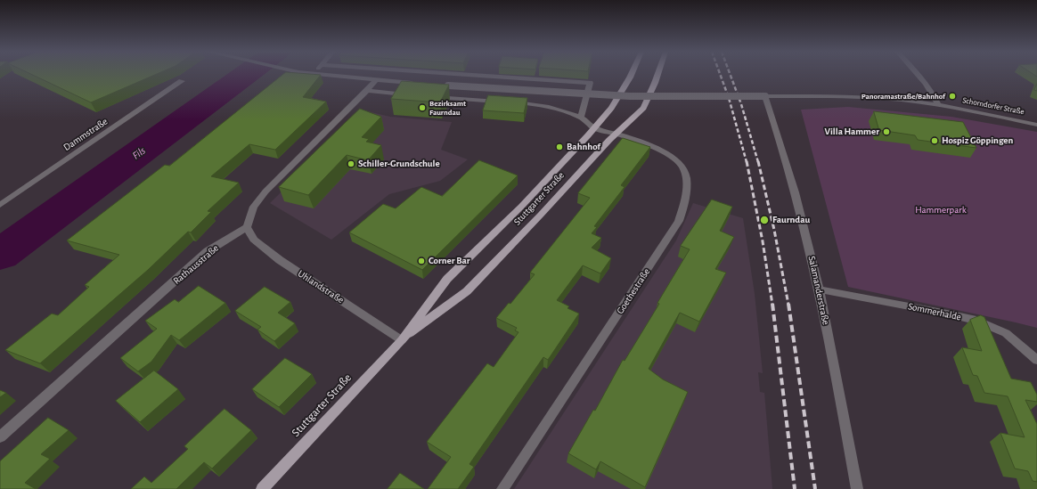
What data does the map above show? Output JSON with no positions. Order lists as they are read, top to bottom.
{
  "streets": {
    "main road": ["Stuttgarter Straße"],
    "street": [
      "Schorndorfer Straße",
      "Dammstraße",
      "Rathausstraße",
      "Uhlandstraße",
      "Salamanderstraße",
      "Goethestraße",
      "Sommerhalde"
    ]
  },
  "crossings": [
    ["Schorndorfer Straße", "Salamanderstraße"],
    ["Stuttgarter Straße", "Uhlandstraße"],
    ["Stuttgarter Straße", "Goethestraße"],
    ["Rathausstraße", "Uhlandstraße"],
    ["Salamanderstraße", "Sommerhalde"]
  ],
  "water": ["Fils"],
  "parks": ["Hammerpark"],
  "places": [
    "Panoramastraße/Bahnhof",
    "Bezirksamt Faurndau",
    "Villa Hammer",
    "Hospiz Göppingen",
    "Bahnhof",
    "Schiller-Grundschule",
    "Faurndau",
    "Corner Bar"
  ]
}
